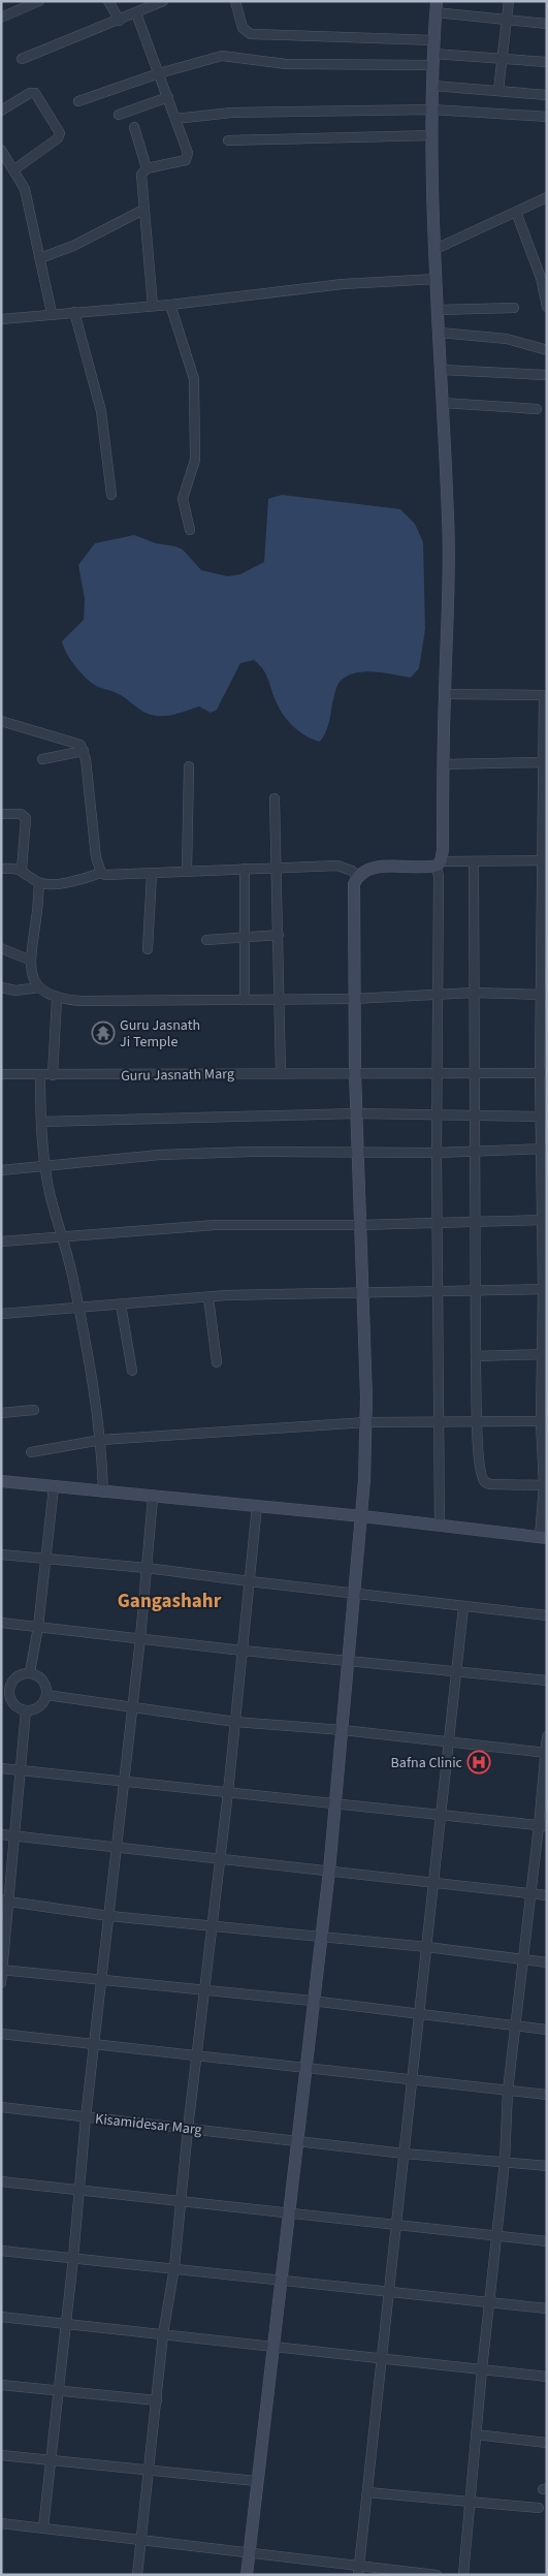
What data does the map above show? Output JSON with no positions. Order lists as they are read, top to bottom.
{
  "streets": {
    "street": ["Guru Jasnath Marg", "Kisamidesar Marg"]
  },
  "districts": ["Gangashahr"],
  "places": {
    "temple": ["Guru Jasnath Ji Temple"],
    "hospital": ["Bafna Clinic"]
  }
}
